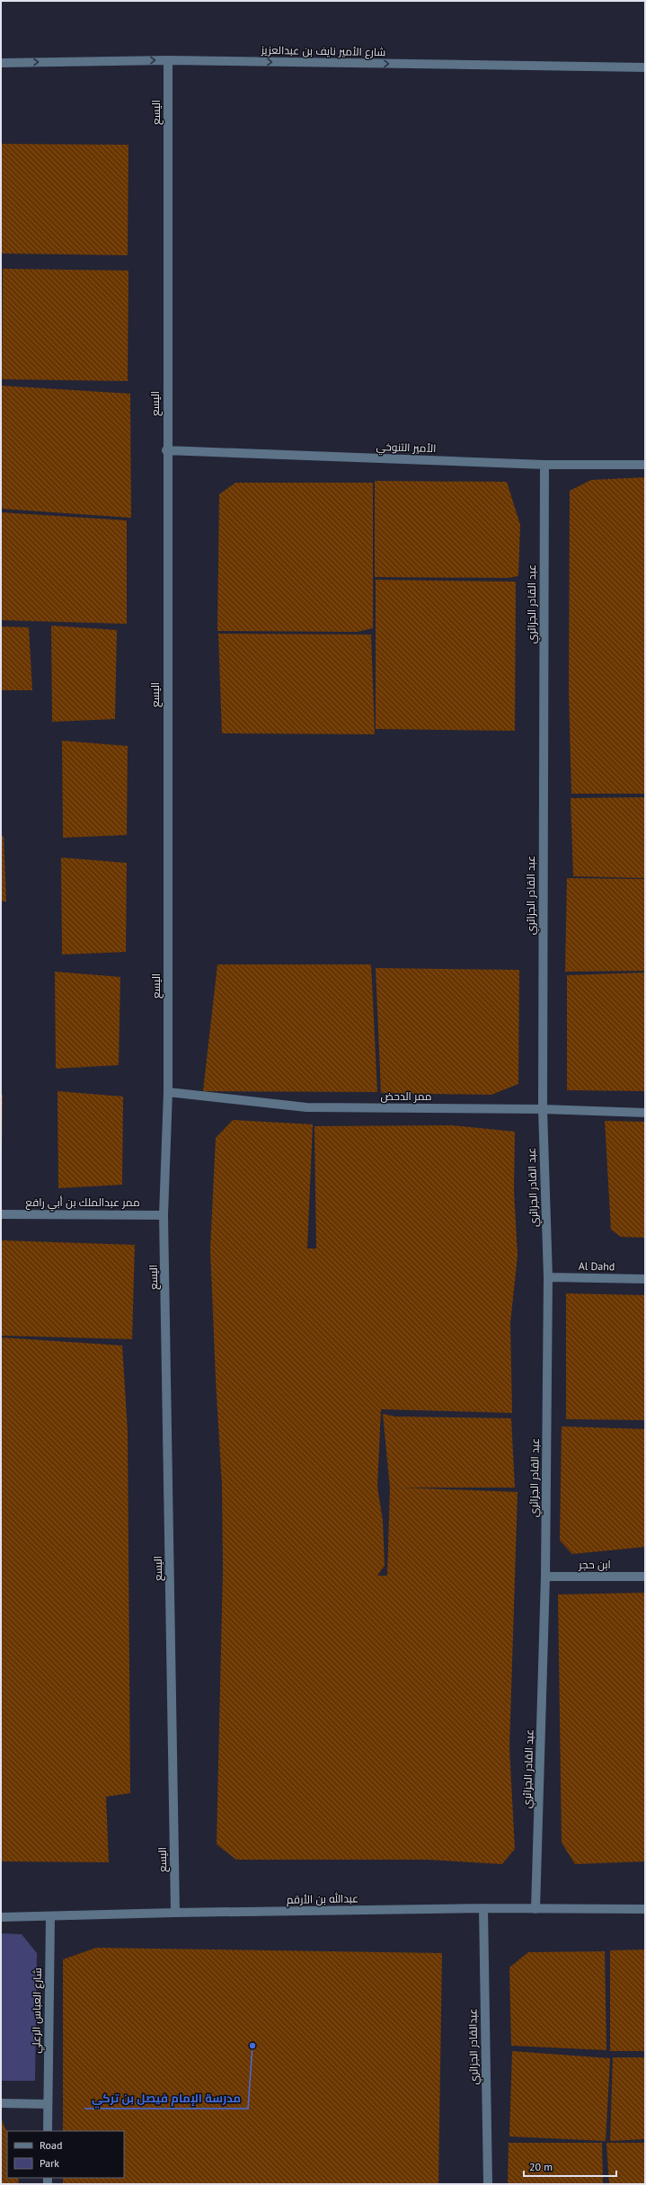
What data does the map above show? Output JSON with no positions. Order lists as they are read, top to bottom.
{
  "streets": {
    "street": [
      "شارع الأمير نايف بن عبدالعزيز",
      "اليسع",
      "الأمير التنوخي",
      "عبد القادر الجزائري",
      "ممر الدحض",
      "ممر عبدالملك بن أبي رافع",
      "Al Dahd",
      "ابن حجر",
      "عبدالله بن الأرقم",
      "شارع العباس الرعلي",
      "عبدالقادر الجزائري"
    ]
  },
  "crossings": [
    ["شارع الأمير نايف بن عبدالعزيز", "اليسع"],
    ["اليسع", "الأمير التنوخي"],
    ["اليسع", "ممر الدحض"],
    ["اليسع", "ممر عبدالملك بن أبي رافع"],
    ["اليسع", "عبدالله بن الأرقم"],
    ["الأمير التنوخي", "عبد القادر الجزائري"],
    ["عبد القادر الجزائري", "ممر الدحض"],
    ["عبد القادر الجزائري", "Al Dahd"],
    ["عبد القادر الجزائري", "ابن حجر"],
    ["عبد القادر الجزائري", "عبدالله بن الأرقم"],
    ["عبدالله بن الأرقم", "شارع العباس الرعلي"],
    ["عبدالله بن الأرقم", "عبدالقادر الجزائري"]
  ],
  "one_way": ["شارع الأمير نايف بن عبدالعزيز"],
  "places": ["مدرسة الإمام فيصل بن تركي"],
  "legend": ["Road", "Park"],
  "scale_bar": "20 m"
}
